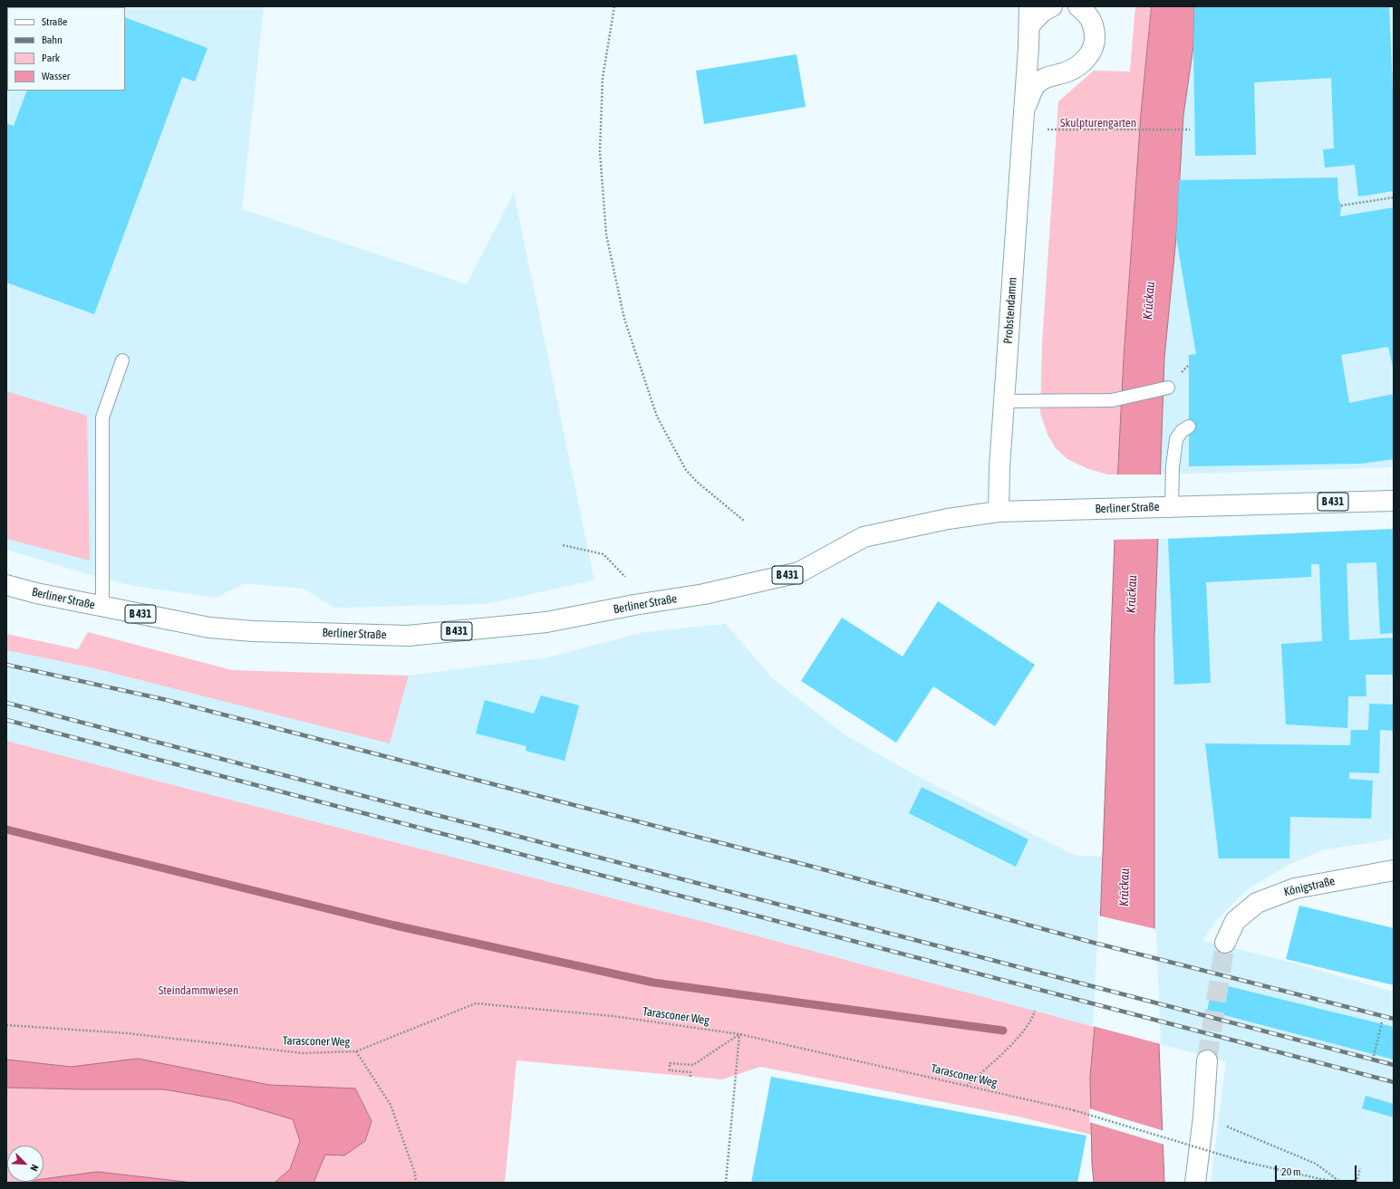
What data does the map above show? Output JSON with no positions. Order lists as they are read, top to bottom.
{
  "streets": {
    "main road": [
      "Probstendamm",
      "B 431",
      "Berliner Straße",
      "Königstraße"
    ],
    "path": ["Tarasconer Weg"]
  },
  "crossings": [
    ["Probstendamm", "Berliner Straße"]
  ],
  "water": ["Krückau"],
  "parks": ["Skulpturengarten", "Steindammwiesen"],
  "legend": [
    "Straße",
    "Bahn",
    "Park",
    "Wasser"
  ],
  "scale_bar": "20 m",
  "north": "bottom right"
}
